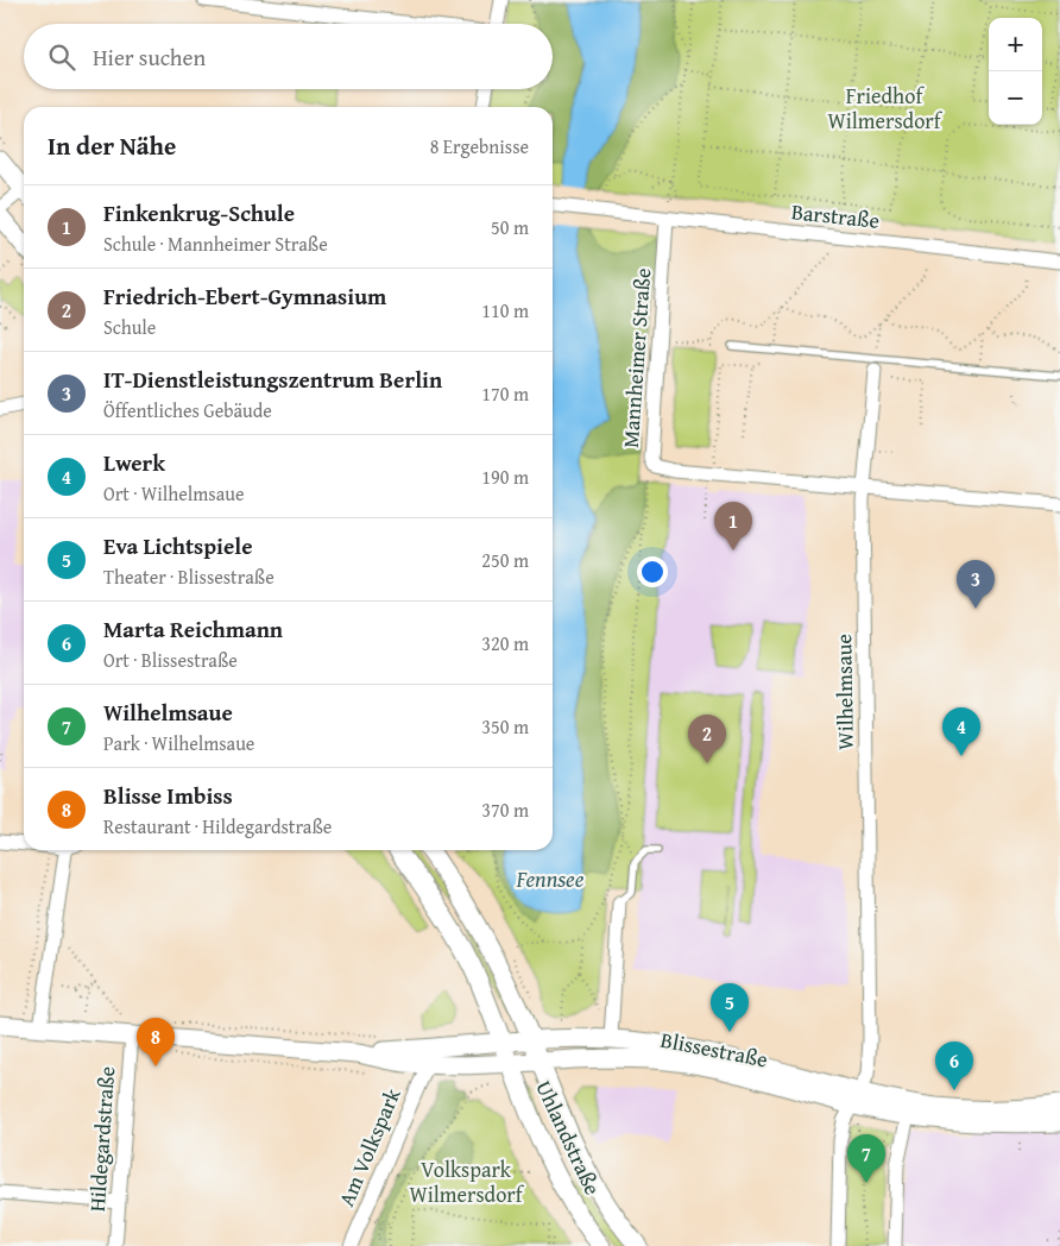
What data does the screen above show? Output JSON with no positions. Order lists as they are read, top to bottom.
{
  "streets": {
    "main road": ["Blissestraße", "Uhlandstraße"],
    "street": [
      "Barstraße",
      "Mannheimer Straße",
      "Wilhelmsaue",
      "Hildegardstraße",
      "Am Volkspark"
    ]
  },
  "crossings": [
    ["Barstraße", "Mannheimer Straße"],
    ["Mannheimer Straße", "Wilhelmsaue"],
    ["Wilhelmsaue", "Blissestraße"],
    ["Blissestraße", "Uhlandstraße"],
    ["Blissestraße", "Hildegardstraße"],
    ["Blissestraße", "Am Volkspark"]
  ],
  "water": ["Fennsee"],
  "parks": ["Friedhof Wilmersdorf", "Volkspark Wilmersdorf"],
  "page": {
    "map_buttons": ["+", "−"],
    "search": "Hier suchen",
    "heading": ["In der Nähe", "8 Ergebnisse"],
    "list": [
      {
        "mark": "1",
        "name": "Finkenkrug-Schule",
        "note": "Schule · Mannheimer Straße",
        "value": "50 m"
      },
      {
        "mark": "2",
        "name": "Friedrich-Ebert-Gymnasium",
        "note": "Schule",
        "value": "110 m"
      },
      {
        "mark": "3",
        "name": "IT-Dienstleistungszentrum Berlin",
        "note": "Öffentliches Gebäude",
        "value": "170 m"
      },
      {
        "mark": "4",
        "name": "Lwerk",
        "note": "Ort · Wilhelmsaue",
        "value": "190 m"
      },
      {
        "mark": "5",
        "name": "Eva Lichtspiele",
        "note": "Theater · Blissestraße",
        "value": "250 m"
      },
      {
        "mark": "6",
        "name": "Marta Reichmann",
        "note": "Ort · Blissestraße",
        "value": "320 m"
      },
      {
        "mark": "7",
        "name": "Wilhelmsaue",
        "note": "Park · Wilhelmsaue",
        "value": "350 m"
      },
      {
        "mark": "8",
        "name": "Blisse Imbiss",
        "note": "Restaurant · Hildegardstraße",
        "value": "370 m"
      }
    ],
    "pins": [
      "1",
      "3",
      "4",
      "2",
      "5",
      "8",
      "6",
      "7"
    ]
  }
}
